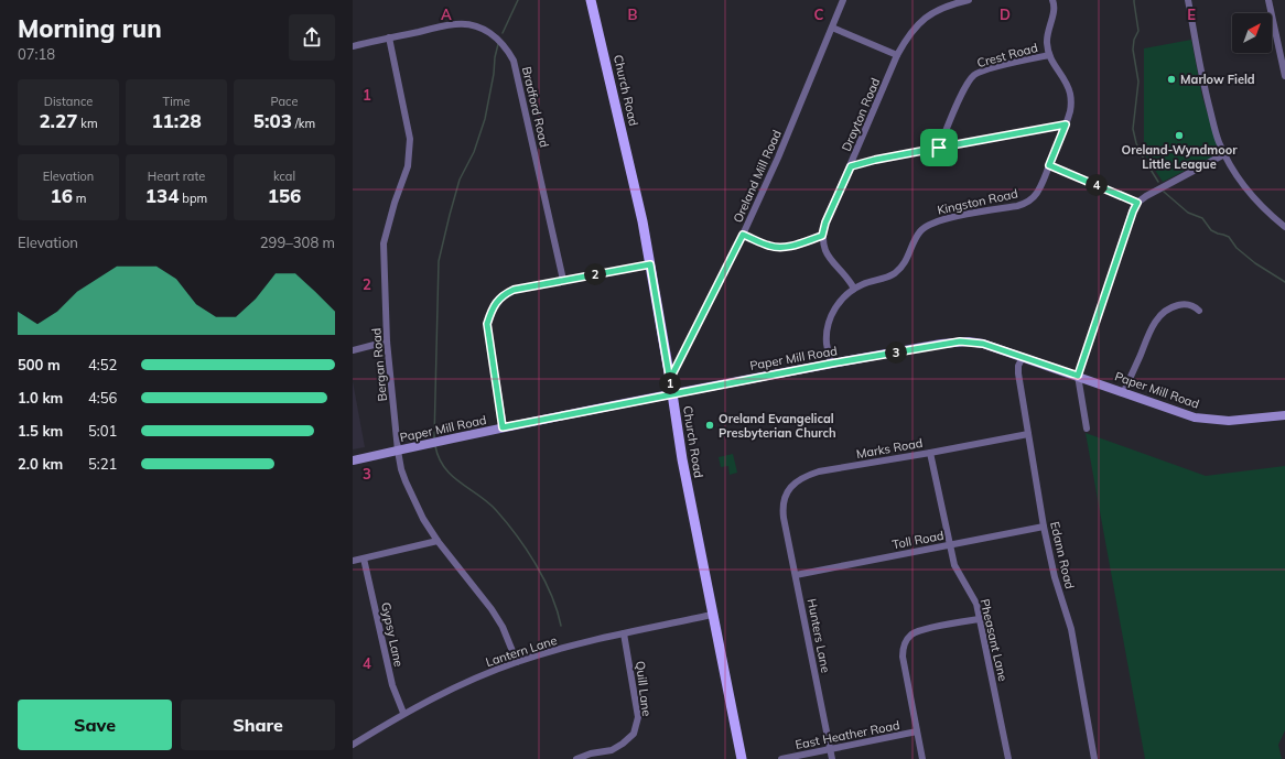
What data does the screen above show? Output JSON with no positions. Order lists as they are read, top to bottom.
{
  "streets": {
    "main road": ["Church Road"],
    "street": [
      "Crest Road",
      "Bradford Road",
      "Drayton Road",
      "Oreland Mill Road",
      "Kingston Road",
      "Paper Mill Road",
      "Bergan Road",
      "Marks Road",
      "Toll Road",
      "Edann Road",
      "Gypsy Lane",
      "Hunters Lane",
      "Pheasant Lane",
      "Lantern Lane",
      "Quill Lane",
      "East Heather Road"
    ]
  },
  "crossings": [
    ["Crest Road", "Kingston Road"],
    ["Church Road", "Oreland Mill Road"],
    ["Church Road", "Paper Mill Road"],
    ["Church Road", "Lantern Lane"],
    ["Bradford Road", "Bergan Road"],
    ["Kingston Road", "Paper Mill Road"],
    ["Paper Mill Road", "Bergan Road"],
    ["Paper Mill Road", "Edann Road"],
    ["Bergan Road", "Lantern Lane"],
    ["Marks Road", "Edann Road"],
    ["Marks Road", "Hunters Lane"],
    ["Marks Road", "Pheasant Lane"],
    ["Toll Road", "Edann Road"],
    ["Toll Road", "Hunters Lane"],
    ["Toll Road", "Pheasant Lane"],
    ["Gypsy Lane", "Lantern Lane"],
    ["Hunters Lane", "East Heather Road"],
    ["Lantern Lane", "Quill Lane"]
  ],
  "places": ["Marlow Field", "Oreland-Wyndmoor Little League", "Oreland Evangelical Presbyterian Church"],
  "north": "top right",
  "page": {
    "heading": ["Morning run", "07:18"],
    "stats": [
      ["Distance", "2.27 km"],
      ["Time", "11:28"],
      ["Pace", "5:03 /km"],
      ["Elevation", "16 m"],
      ["Heart rate", "134 bpm"],
      ["kcal", "156"]
    ],
    "pins": [
      "4",
      "2",
      "3",
      "1"
    ],
    "chart": ["Elevation", "299–308 m"],
    "list": [
      {
        "name": "500 m",
        "note": "4:52"
      },
      {
        "name": "1.0 km",
        "note": "4:56"
      },
      {
        "name": "1.5 km",
        "note": "5:01"
      },
      {
        "name": "2.0 km",
        "note": "5:21"
      }
    ],
    "buttons": ["Save", "Share"]
  },
  "grid": {
    "columns": [
      "A",
      "B",
      "C",
      "D",
      "E"
    ],
    "rows": [
      "1",
      "2",
      "3",
      "4"
    ]
  }
}
